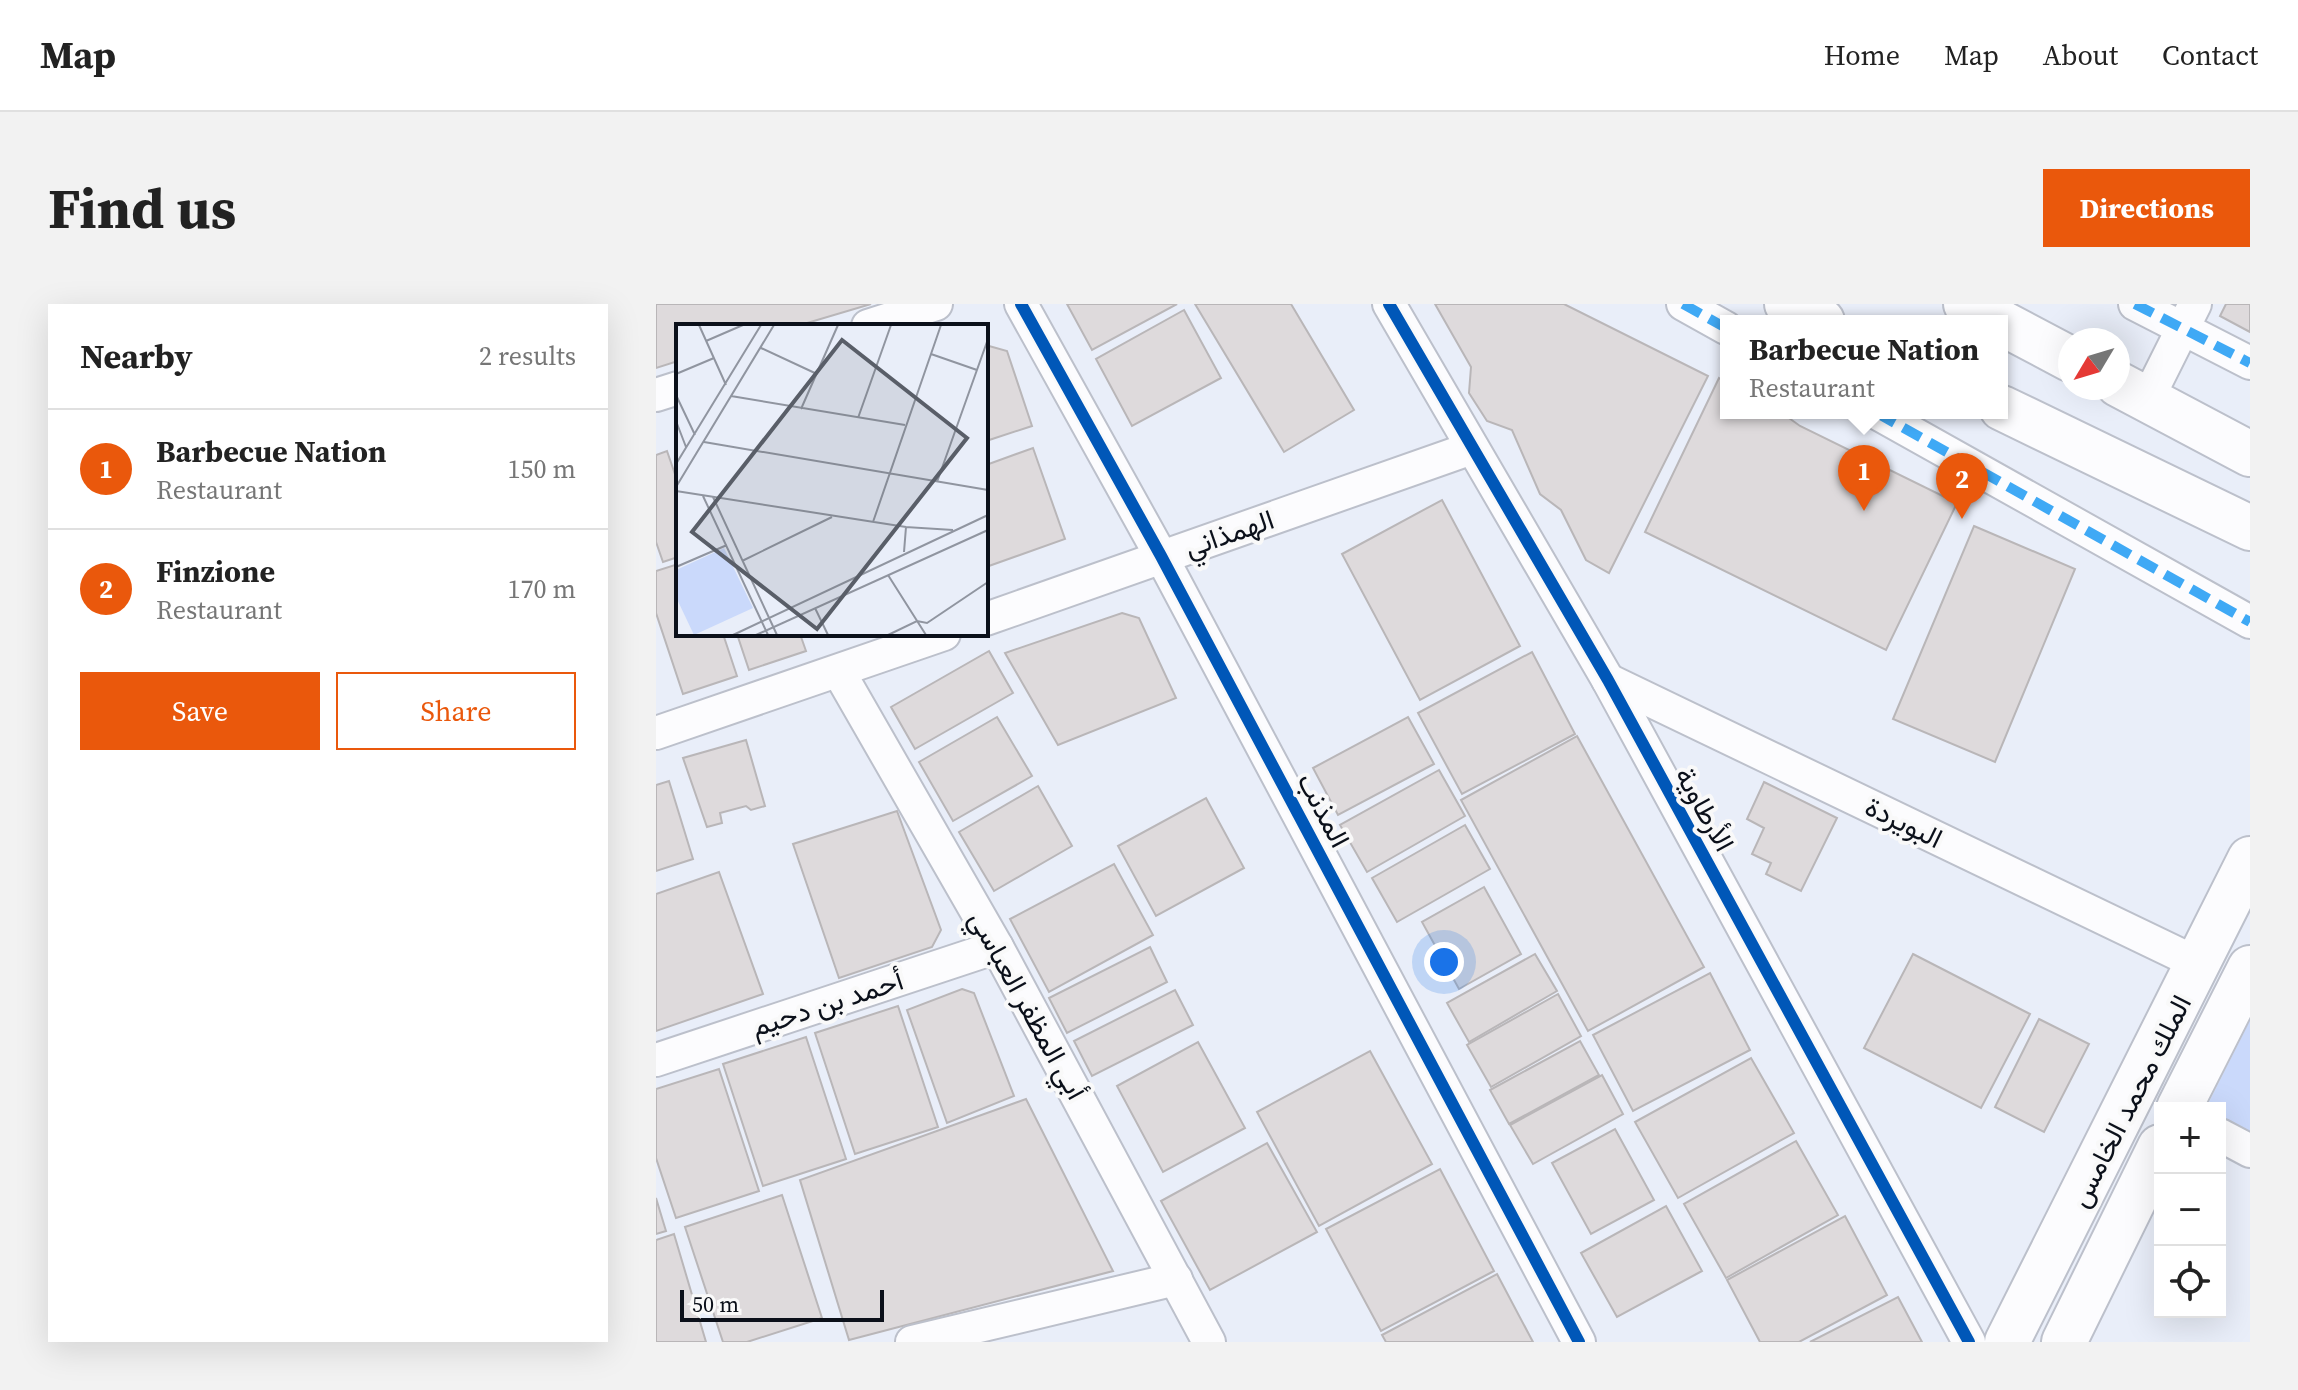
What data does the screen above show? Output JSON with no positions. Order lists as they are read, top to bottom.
{
  "streets": {
    "street": [
      "الهمذاني",
      "الأرطاوية",
      "المذنب",
      "البويردة",
      "أحمد بن دحيم",
      "أبي المظفر العباسي",
      "الملك محمد الخامس"
    ]
  },
  "crossings": [
    ["الهمذاني", "الأرطاوية"],
    ["الهمذاني", "المذنب"],
    ["الأرطاوية", "البويردة"],
    ["البويردة", "الملك محمد الخامس"],
    ["أحمد بن دحيم", "أبي المظفر العباسي"]
  ],
  "scale_bar": "50 m",
  "north": "bottom left",
  "page": {
    "header": "Map",
    "nav": [
      "Home",
      "Map",
      "About",
      "Contact"
    ],
    "buttons": [
      "Directions",
      ["Save", "Share"]
    ],
    "title": "Find us",
    "heading": ["Nearby", "2 results"],
    "popup": ["Barbecue Nation", "Restaurant"],
    "list": [
      {
        "mark": "1",
        "name": "Barbecue Nation",
        "note": "Restaurant",
        "value": "150 m"
      },
      {
        "mark": "2",
        "name": "Finzione",
        "note": "Restaurant",
        "value": "170 m"
      }
    ],
    "pins": ["1", "2"],
    "map_buttons": ["+", "−"],
    "scale": "50 m"
  }
}
